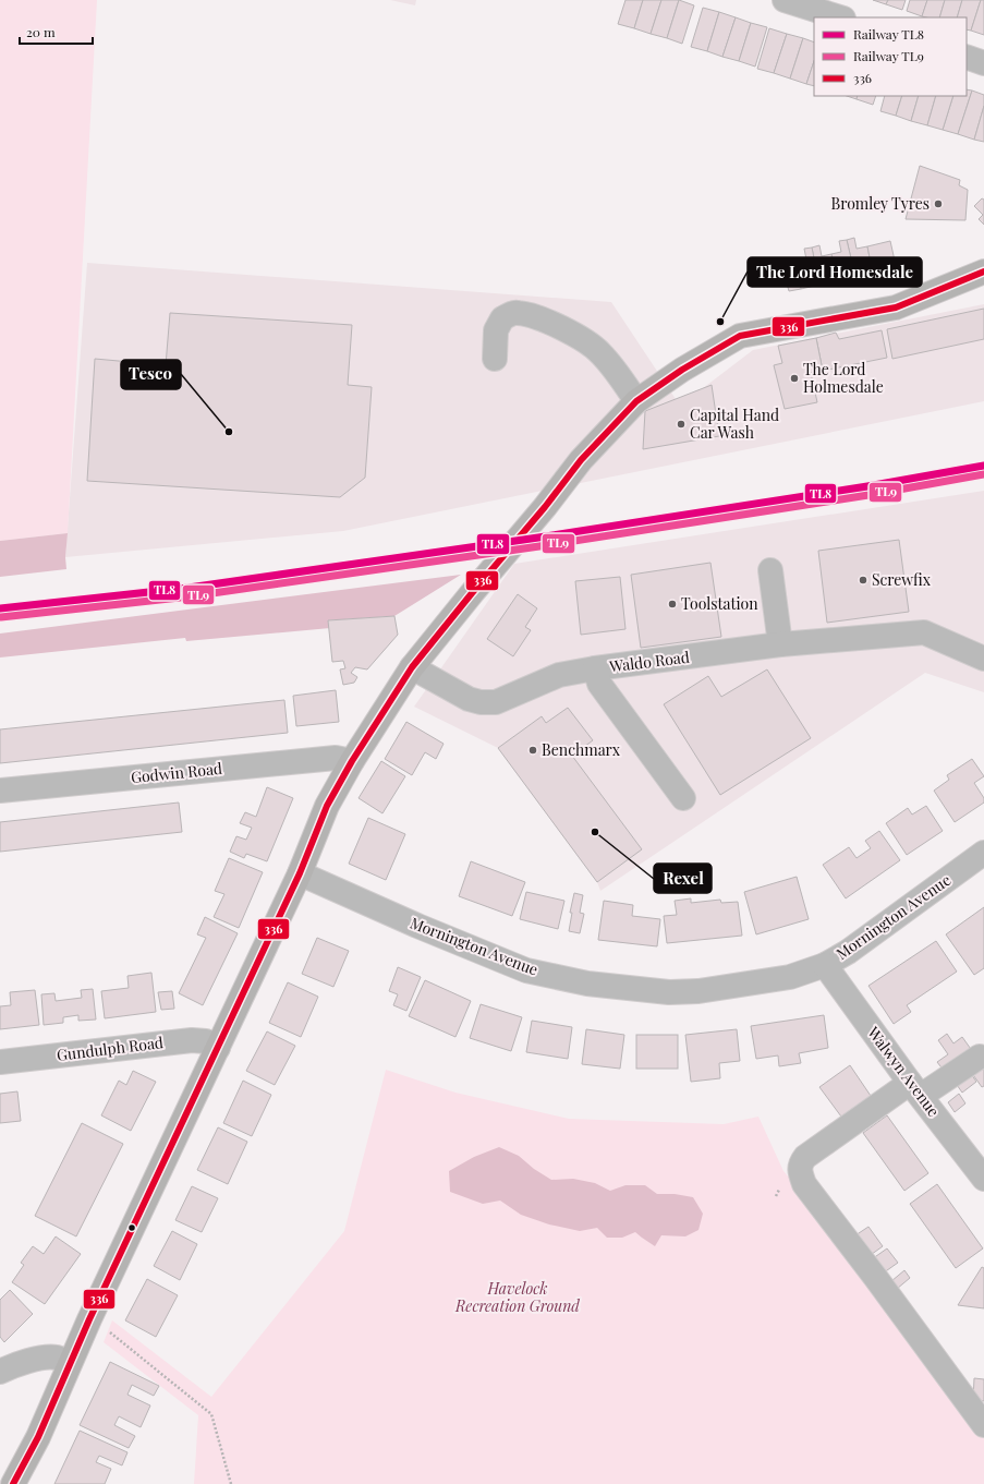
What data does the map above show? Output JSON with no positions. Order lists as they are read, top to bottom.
{
  "streets": {
    "street": [
      "Waldo Road",
      "Godwin Road",
      "Mornington Avenue",
      "Gundulph Road",
      "Walwyn Avenue"
    ]
  },
  "crossings": [
    ["Mornington Avenue", "Walwyn Avenue"]
  ],
  "parks": ["Havelock Recreation Ground"],
  "places": [
    "Bromley Tyres",
    "The Lord Homesdale",
    "The Lord Holmesdale",
    "Capital Hand Car Wash",
    "Tesco",
    "Screwfix",
    "Toolstation",
    "Benchmarx",
    "Rexel"
  ],
  "lines": ["transit line 336", "rail line TL8", "rail line TL9"],
  "legend": ["Railway TL8", "Railway TL9", "336"],
  "scale_bar": "20 m"
}
